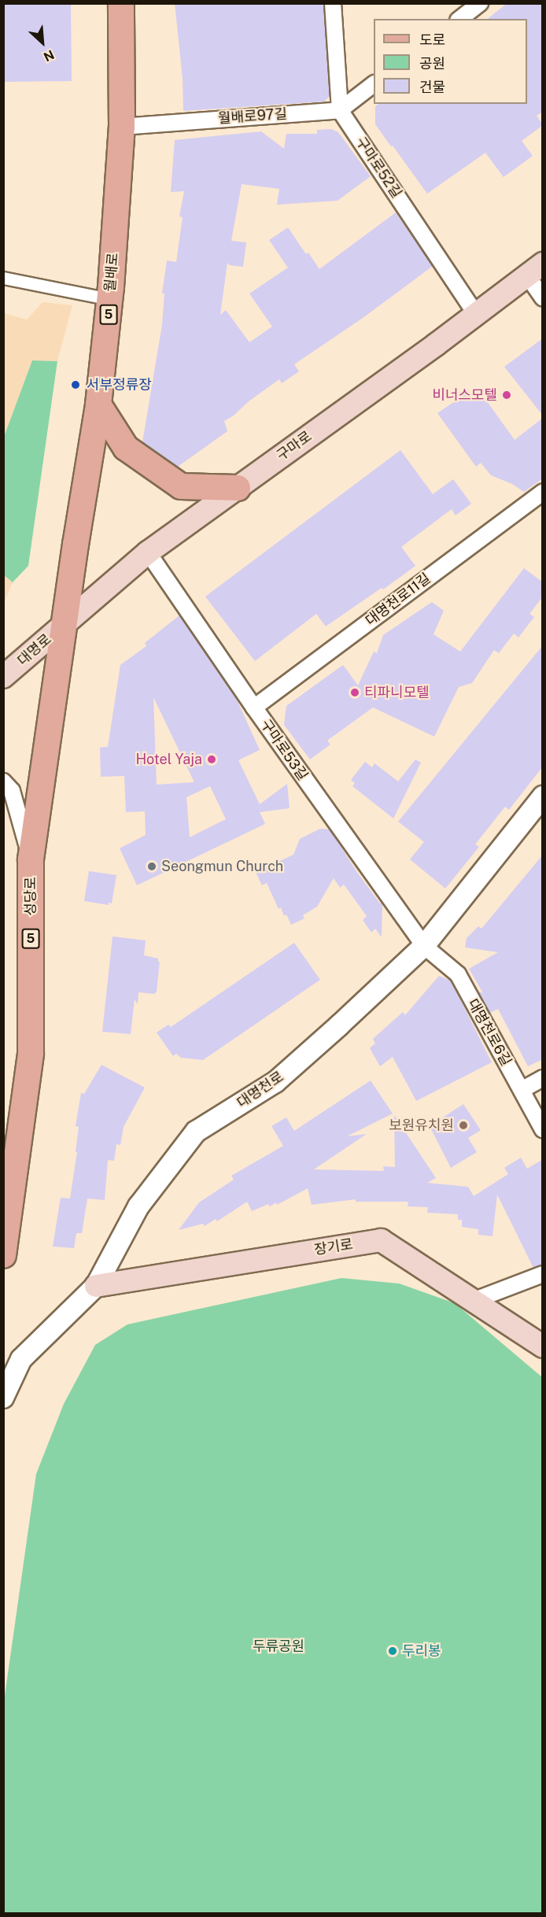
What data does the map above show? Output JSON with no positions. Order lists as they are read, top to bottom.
{
  "streets": {
    "main road": [
      "월배로",
      "5",
      "구마로",
      "대명로",
      "성당로",
      "장기로"
    ],
    "street": [
      "월배로97길",
      "구마로52길",
      "대명천로11길",
      "구마로53길",
      "대명천로6길",
      "대명천로"
    ]
  },
  "crossings": [
    ["월배로97길", "구마로52길"],
    ["월배로97길", "월배로"],
    ["구마로52길", "구마로"],
    ["월배로", "구마로"],
    ["월배로", "대명로"],
    ["월배로", "성당로"],
    ["구마로", "대명로"],
    ["구마로", "구마로53길"],
    ["구마로", "성당로"],
    ["대명천로11길", "구마로53길"],
    ["대명로", "성당로"],
    ["구마로53길", "대명천로6길"],
    ["구마로53길", "대명천로"],
    ["대명천로6길", "대명천로"],
    ["대명천로", "장기로"]
  ],
  "parks": ["두류공원"],
  "places": [
    "서부정류장",
    "비너스모텔",
    "티파니모텔",
    "Hotel Yaja",
    "Seongmun Church",
    "보원유치원",
    "두리봉"
  ],
  "legend": ["도로", "공원", "건물"],
  "north": "bottom right"
}
